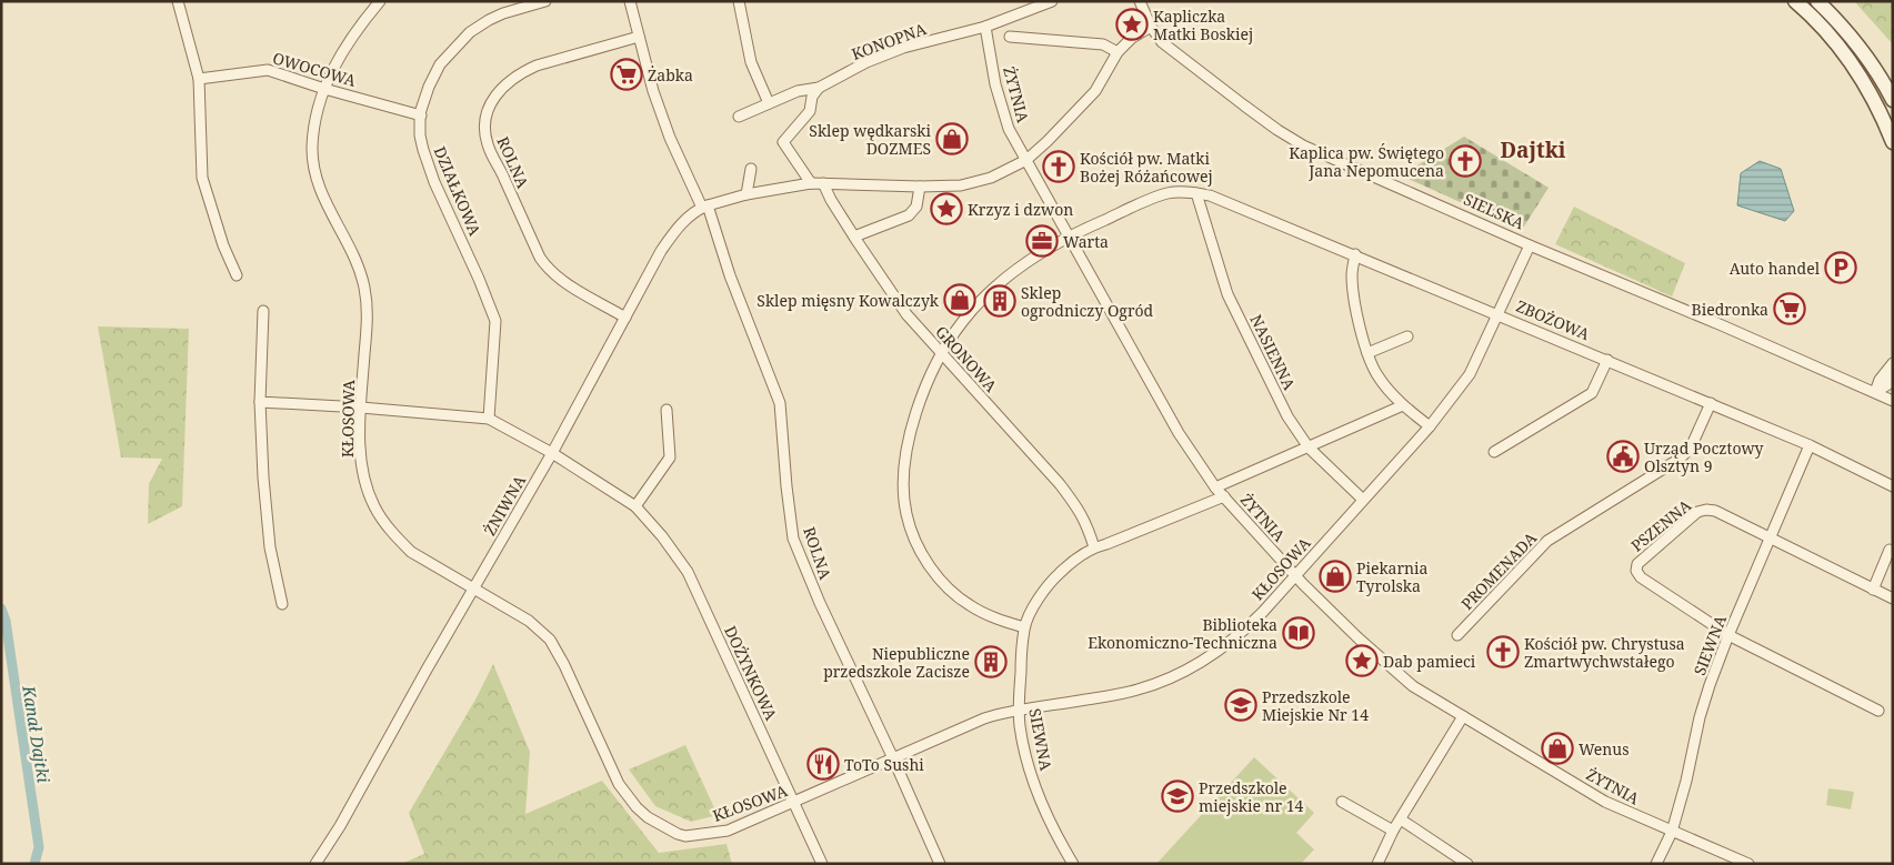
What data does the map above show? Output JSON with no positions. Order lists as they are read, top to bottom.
{
  "streets": {
    "street": [
      "KONOPNA",
      "OWOCOWA",
      "ŻYTNIA",
      "ROLNA",
      "DZIAŁKOWA",
      "SIELSKA",
      "ZBOŻOWA",
      "NASIENNA",
      "GRONOWA",
      "KŁOSOWA",
      "ŻNIWNA",
      "PSZENNA",
      "PROMENADA",
      "SIEWNA",
      "DOŻYNKOWA"
    ]
  },
  "crossings": [
    ["KONOPNA", "ŻYTNIA"],
    ["OWOCOWA", "DZIAŁKOWA"],
    ["OWOCOWA", "KŁOSOWA"],
    ["ŻYTNIA", "ZBOŻOWA"],
    ["ŻYTNIA", "KŁOSOWA"],
    ["ŻYTNIA", "ŻNIWNA"],
    ["ŻYTNIA", "SIEWNA"],
    ["ROLNA", "KŁOSOWA"],
    ["ROLNA", "ŻNIWNA"],
    ["DZIAŁKOWA", "DOŻYNKOWA"],
    ["SIELSKA", "KŁOSOWA"],
    ["SIELSKA", "ŻNIWNA"],
    ["ZBOŻOWA", "NASIENNA"],
    ["ZBOŻOWA", "GRONOWA"],
    ["ZBOŻOWA", "KŁOSOWA"],
    ["ZBOŻOWA", "PROMENADA"],
    ["ZBOŻOWA", "SIEWNA"],
    ["NASIENNA", "KŁOSOWA"],
    ["GRONOWA", "ŻNIWNA"],
    ["GRONOWA", "SIEWNA"],
    ["KŁOSOWA", "ŻNIWNA"],
    ["KŁOSOWA", "SIEWNA"],
    ["KŁOSOWA", "DOŻYNKOWA"],
    ["ŻNIWNA", "DOŻYNKOWA"],
    ["PSZENNA", "SIEWNA"]
  ],
  "districts": ["Dajtki"],
  "water": ["Kanał Dajtki"],
  "places": {
    "place": ["Kapliczka Matki Boskiej", "Krzyz i dzwon", "Dab pamieci"],
    "supermarket": ["Żabka", "Biedronka"],
    "shop": [
      "Sklep wędkarski DOZMES",
      "Sklep mięsny Kowalczyk",
      "Piekarnia Tyrolska",
      "Wenus"
    ],
    "church": ["Kaplica pw. Świętego Jana Nepomucena", "Kościół pw. Matki Bożej Różańcowej", "Kościół pw. Chrystusa Zmartwychwstałego"],
    "office": ["Warta"],
    "parking": ["Auto handel"],
    "building": ["Sklep ogrodniczy Ogród", "Niepubliczne przedszkole Zacisze"],
    "public building": ["Urząd Pocztowy Olsztyn 9"],
    "library": ["Biblioteka Ekonomiczno-Techniczna"],
    "school or university": ["Przedszkole Miejskie Nr 14", "Przedszkole miejskie nr 14"],
    "restaurant": ["ToTo Sushi"]
  }
}
